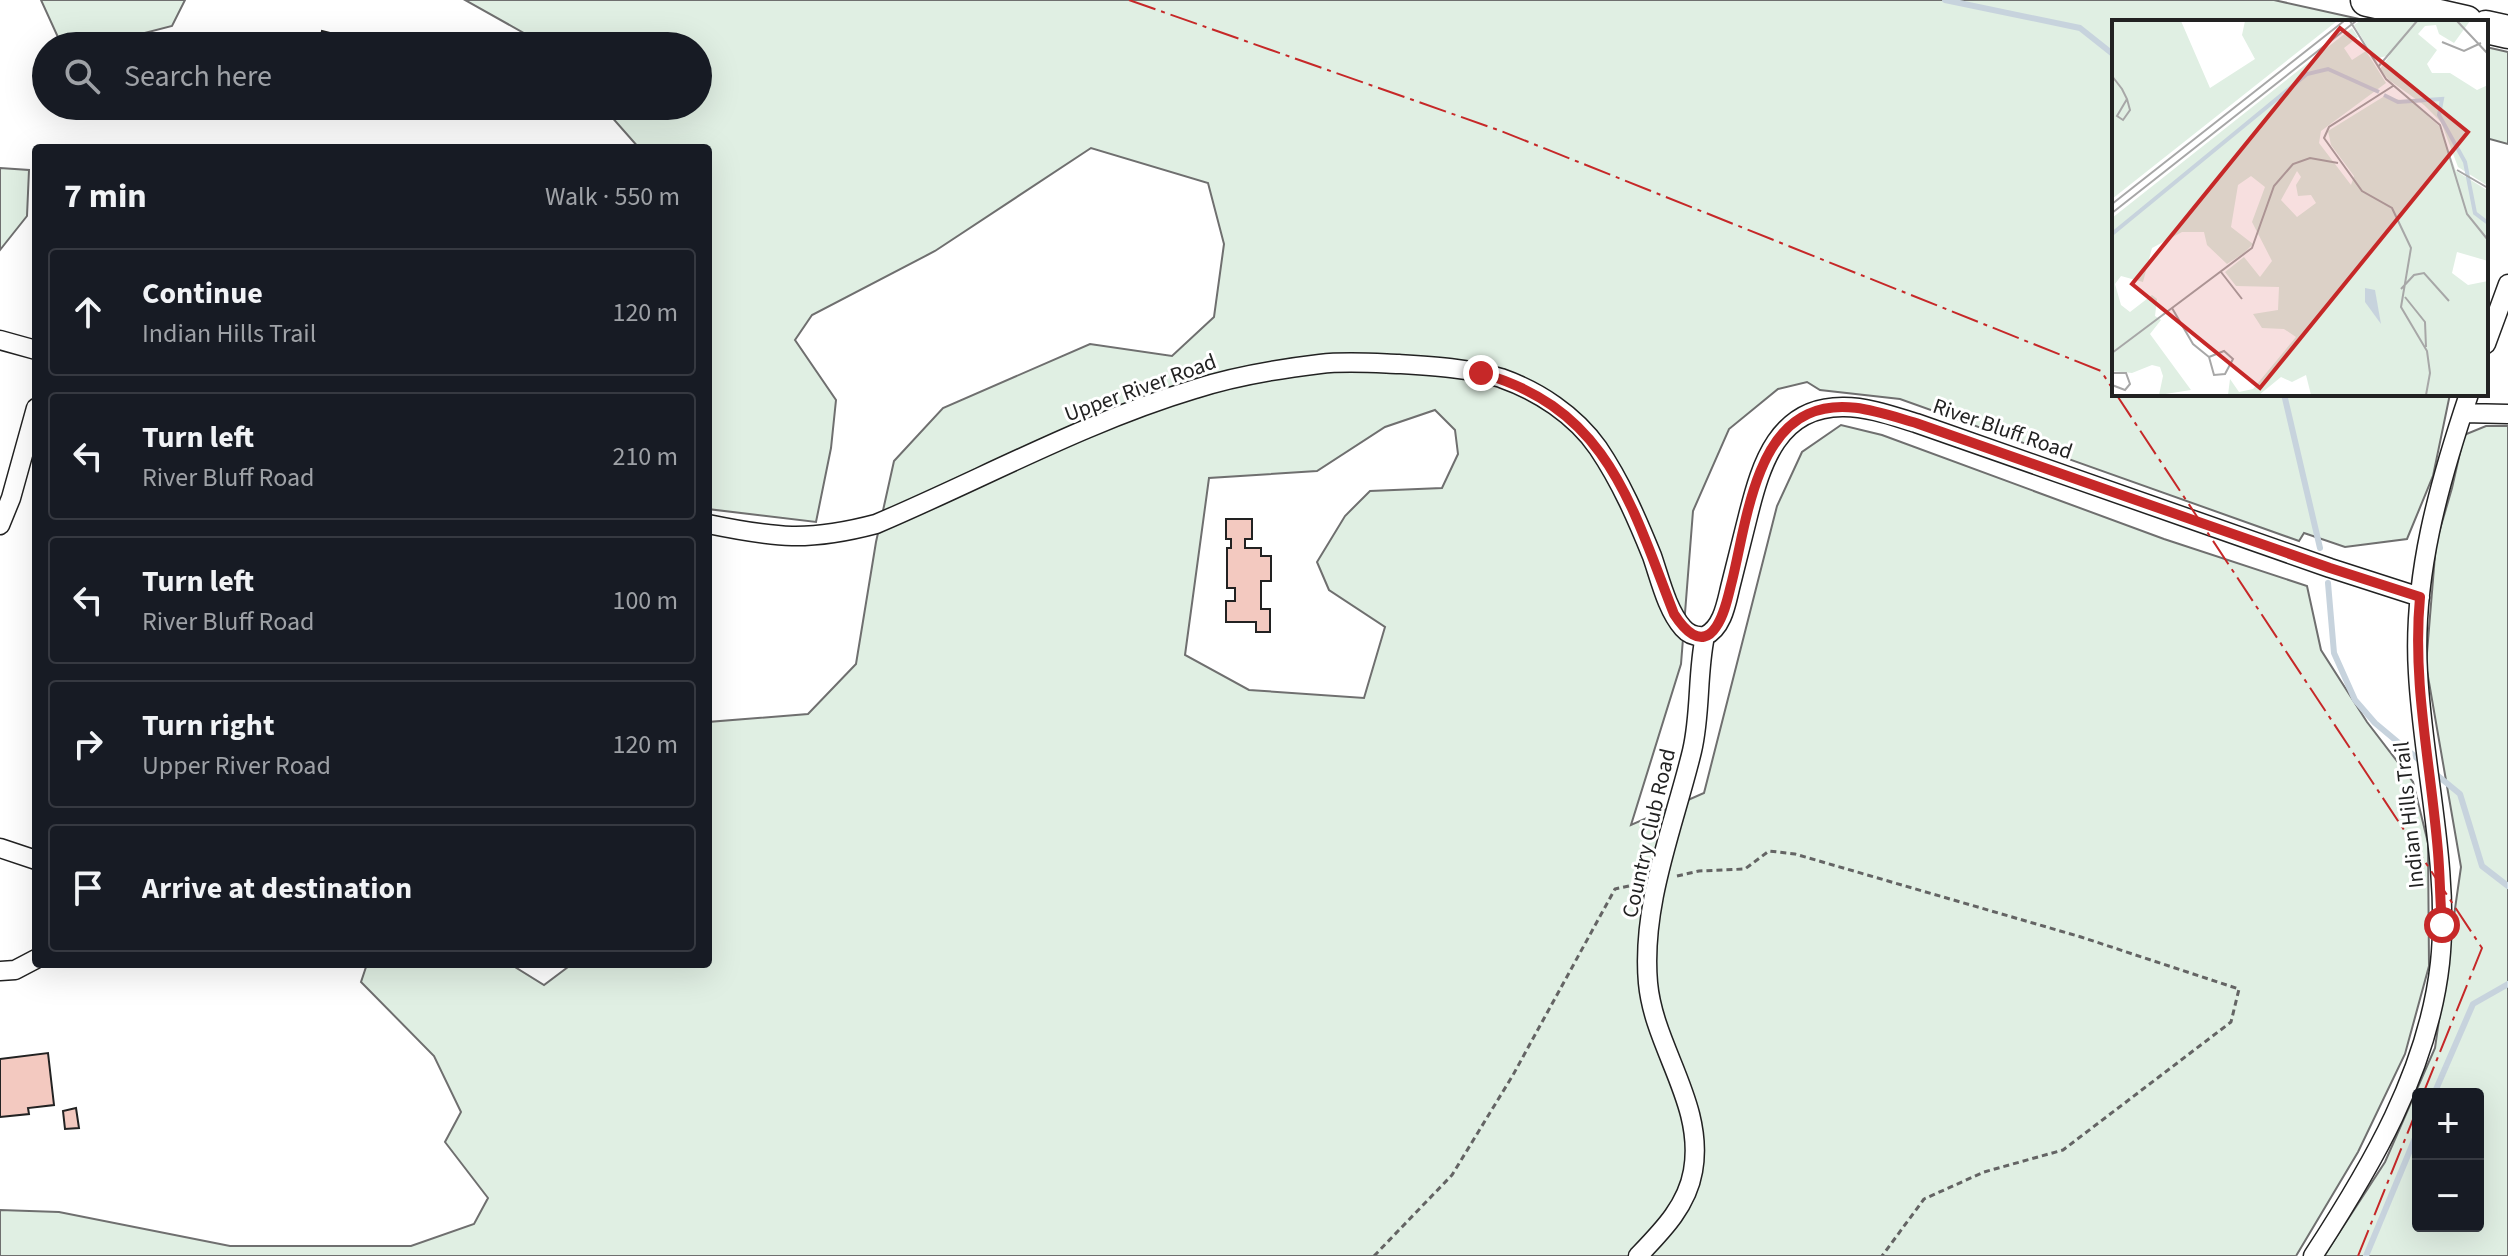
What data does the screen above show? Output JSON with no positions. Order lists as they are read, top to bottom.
{
  "streets": {
    "street": [
      "Upper River Road",
      "River Bluff Road",
      "Indian Hills Trail",
      "Country Club Road"
    ]
  },
  "crossings": [
    ["Upper River Road", "River Bluff Road"],
    ["Upper River Road", "Country Club Road"],
    ["River Bluff Road", "Indian Hills Trail"],
    ["River Bluff Road", "Country Club Road"]
  ],
  "page": {
    "search": "Search here",
    "heading": ["7 min", "Walk · 550 m"],
    "list": [
      ["Continue", "Indian Hills Trail", "120 m"],
      ["Turn left", "River Bluff Road", "210 m"],
      ["Turn left", "River Bluff Road", "100 m"],
      ["Turn right", "Upper River Road", "120 m"],
      "Arrive at destination"
    ],
    "map_buttons": ["+", "−"]
  }
}
